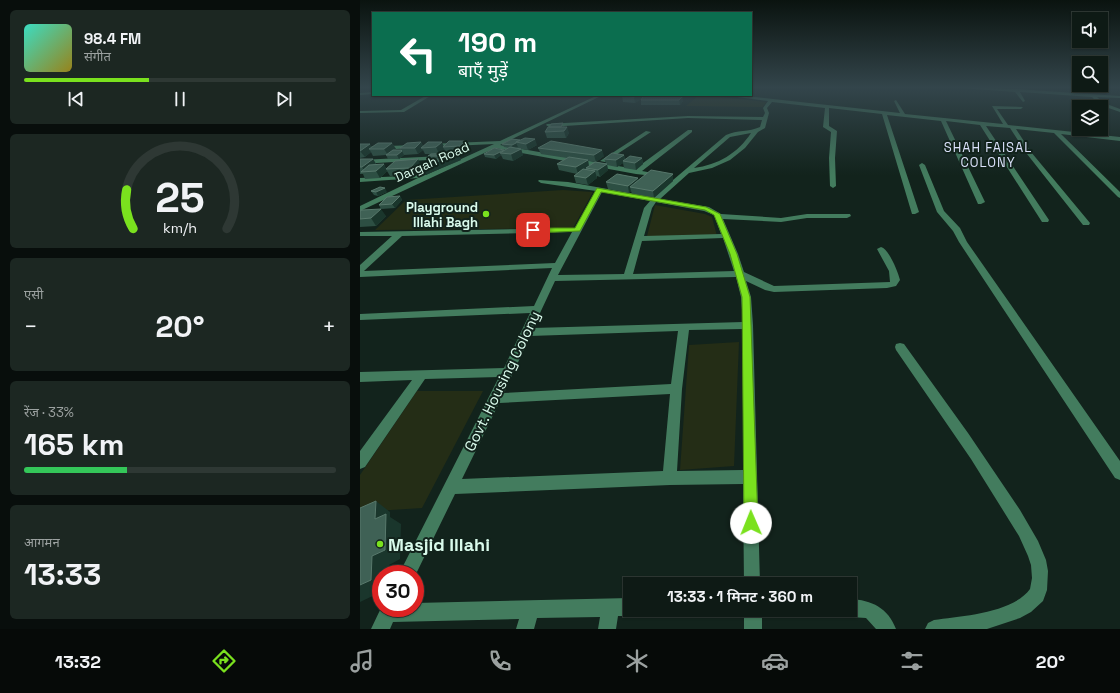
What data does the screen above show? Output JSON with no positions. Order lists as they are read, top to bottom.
{
  "streets": {
    "street": ["Dargah Road", "Govt. Housing Colony"]
  },
  "districts": ["SHAH FAISAL COLONY"],
  "places": ["Playground Illahi Bagh", "Masjid Illahi"],
  "page": {
    "turn": ["190 m", "बाएँ मुड़ें"],
    "song": ["98.4 FM", "संगीत"],
    "tile": [
      "एसी",
      ["रेंज · 33%", "165 km"],
      ["आगमन", "13:33"]
    ],
    "heat": ["−", "20°", "+"],
    "limit": "30",
    "trip": "13:33 · 1 मिनट · 360 m",
    "tabs": ["13:32", "20°"],
    "gauge": ["25", "km/h"]
  }
}
